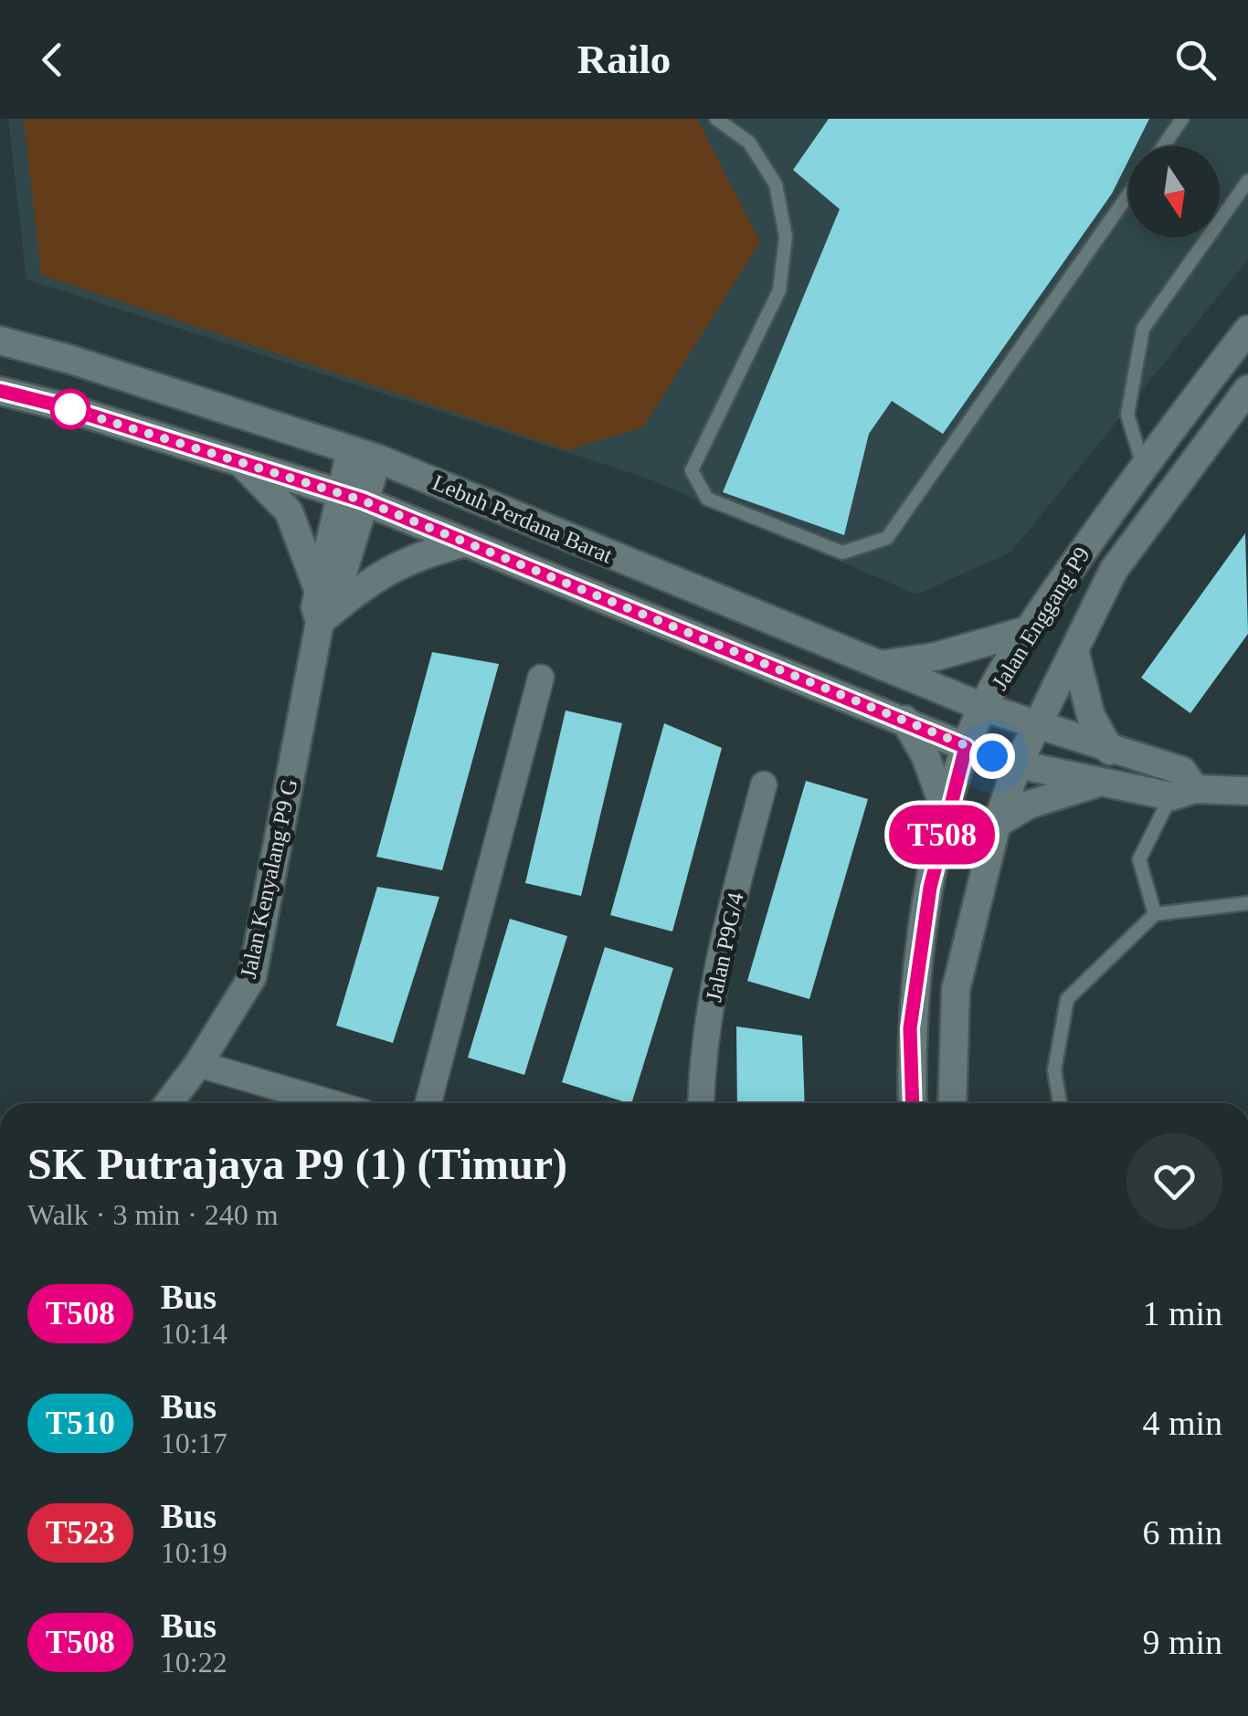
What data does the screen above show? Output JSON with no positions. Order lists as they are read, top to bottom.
{
  "streets": {
    "street": [
      "Lebuh Perdana Barat",
      "Jalan Enggang P9",
      "Jalan Kenyalang P9 G",
      "Jalan P9G/4"
    ]
  },
  "crossings": [
    ["Lebuh Perdana Barat", "Jalan Enggang P9"],
    ["Lebuh Perdana Barat", "Jalan Kenyalang P9 G"]
  ],
  "lines": ["bus line T508"],
  "north": "bottom",
  "page": {
    "header": "Railo",
    "on_map": "T508",
    "heading": ["SK Putrajaya P9 (1) (Timur)", "Walk · 3 min · 240 m"],
    "list": [
      {
        "mark": "T508",
        "name": "Bus",
        "note": "10:14",
        "value": "1 min"
      },
      {
        "mark": "T510",
        "name": "Bus",
        "note": "10:17",
        "value": "4 min"
      },
      {
        "mark": "T523",
        "name": "Bus",
        "note": "10:19",
        "value": "6 min"
      },
      {
        "mark": "T508",
        "name": "Bus",
        "note": "10:22",
        "value": "9 min"
      }
    ]
  }
}
